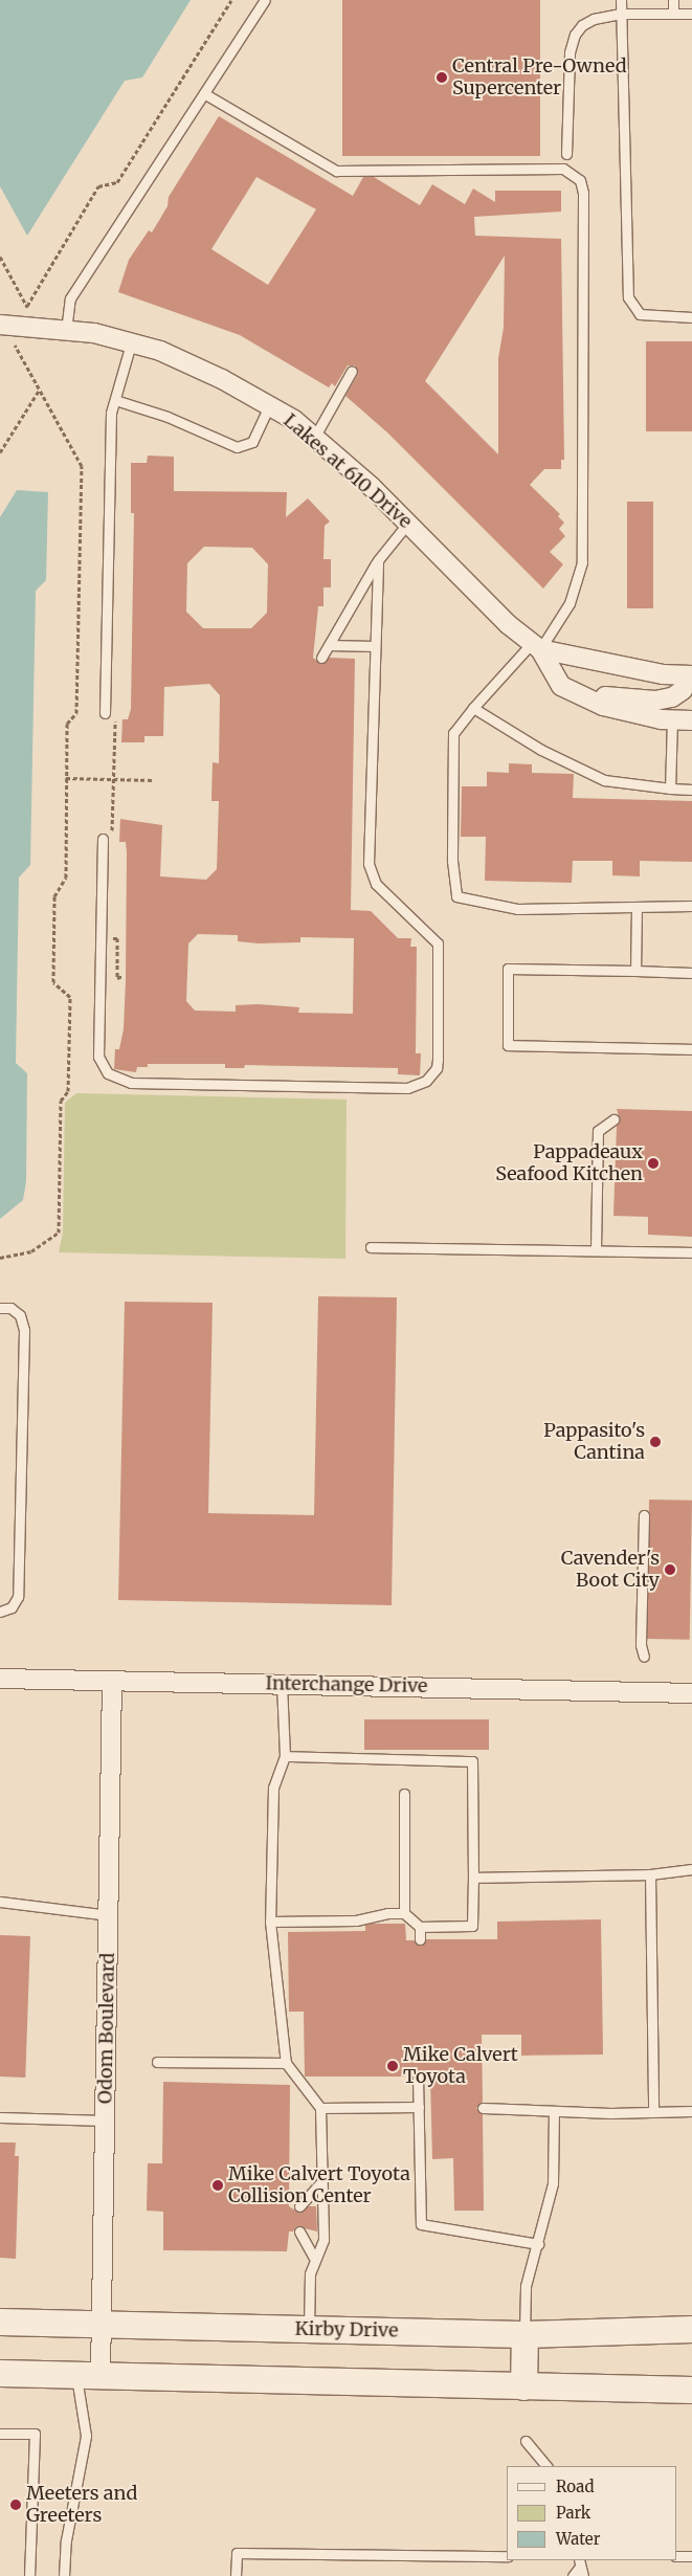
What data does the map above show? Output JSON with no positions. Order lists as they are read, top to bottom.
{
  "streets": {
    "main road": ["Kirby Drive"],
    "street": ["Lakes at 610 Drive", "Interchange Drive", "Odom Boulevard"]
  },
  "crossings": [
    ["Interchange Drive", "Odom Boulevard"],
    ["Odom Boulevard", "Kirby Drive"]
  ],
  "places": [
    "Central Pre-Owned Supercenter",
    "Pappadeaux Seafood Kitchen",
    "Pappasito's Cantina",
    "Cavender's Boot City",
    "Mike Calvert Toyota",
    "Mike Calvert Toyota Collision Center",
    "Meeters and Greeters"
  ],
  "legend": ["Road", "Park", "Water"]
}
